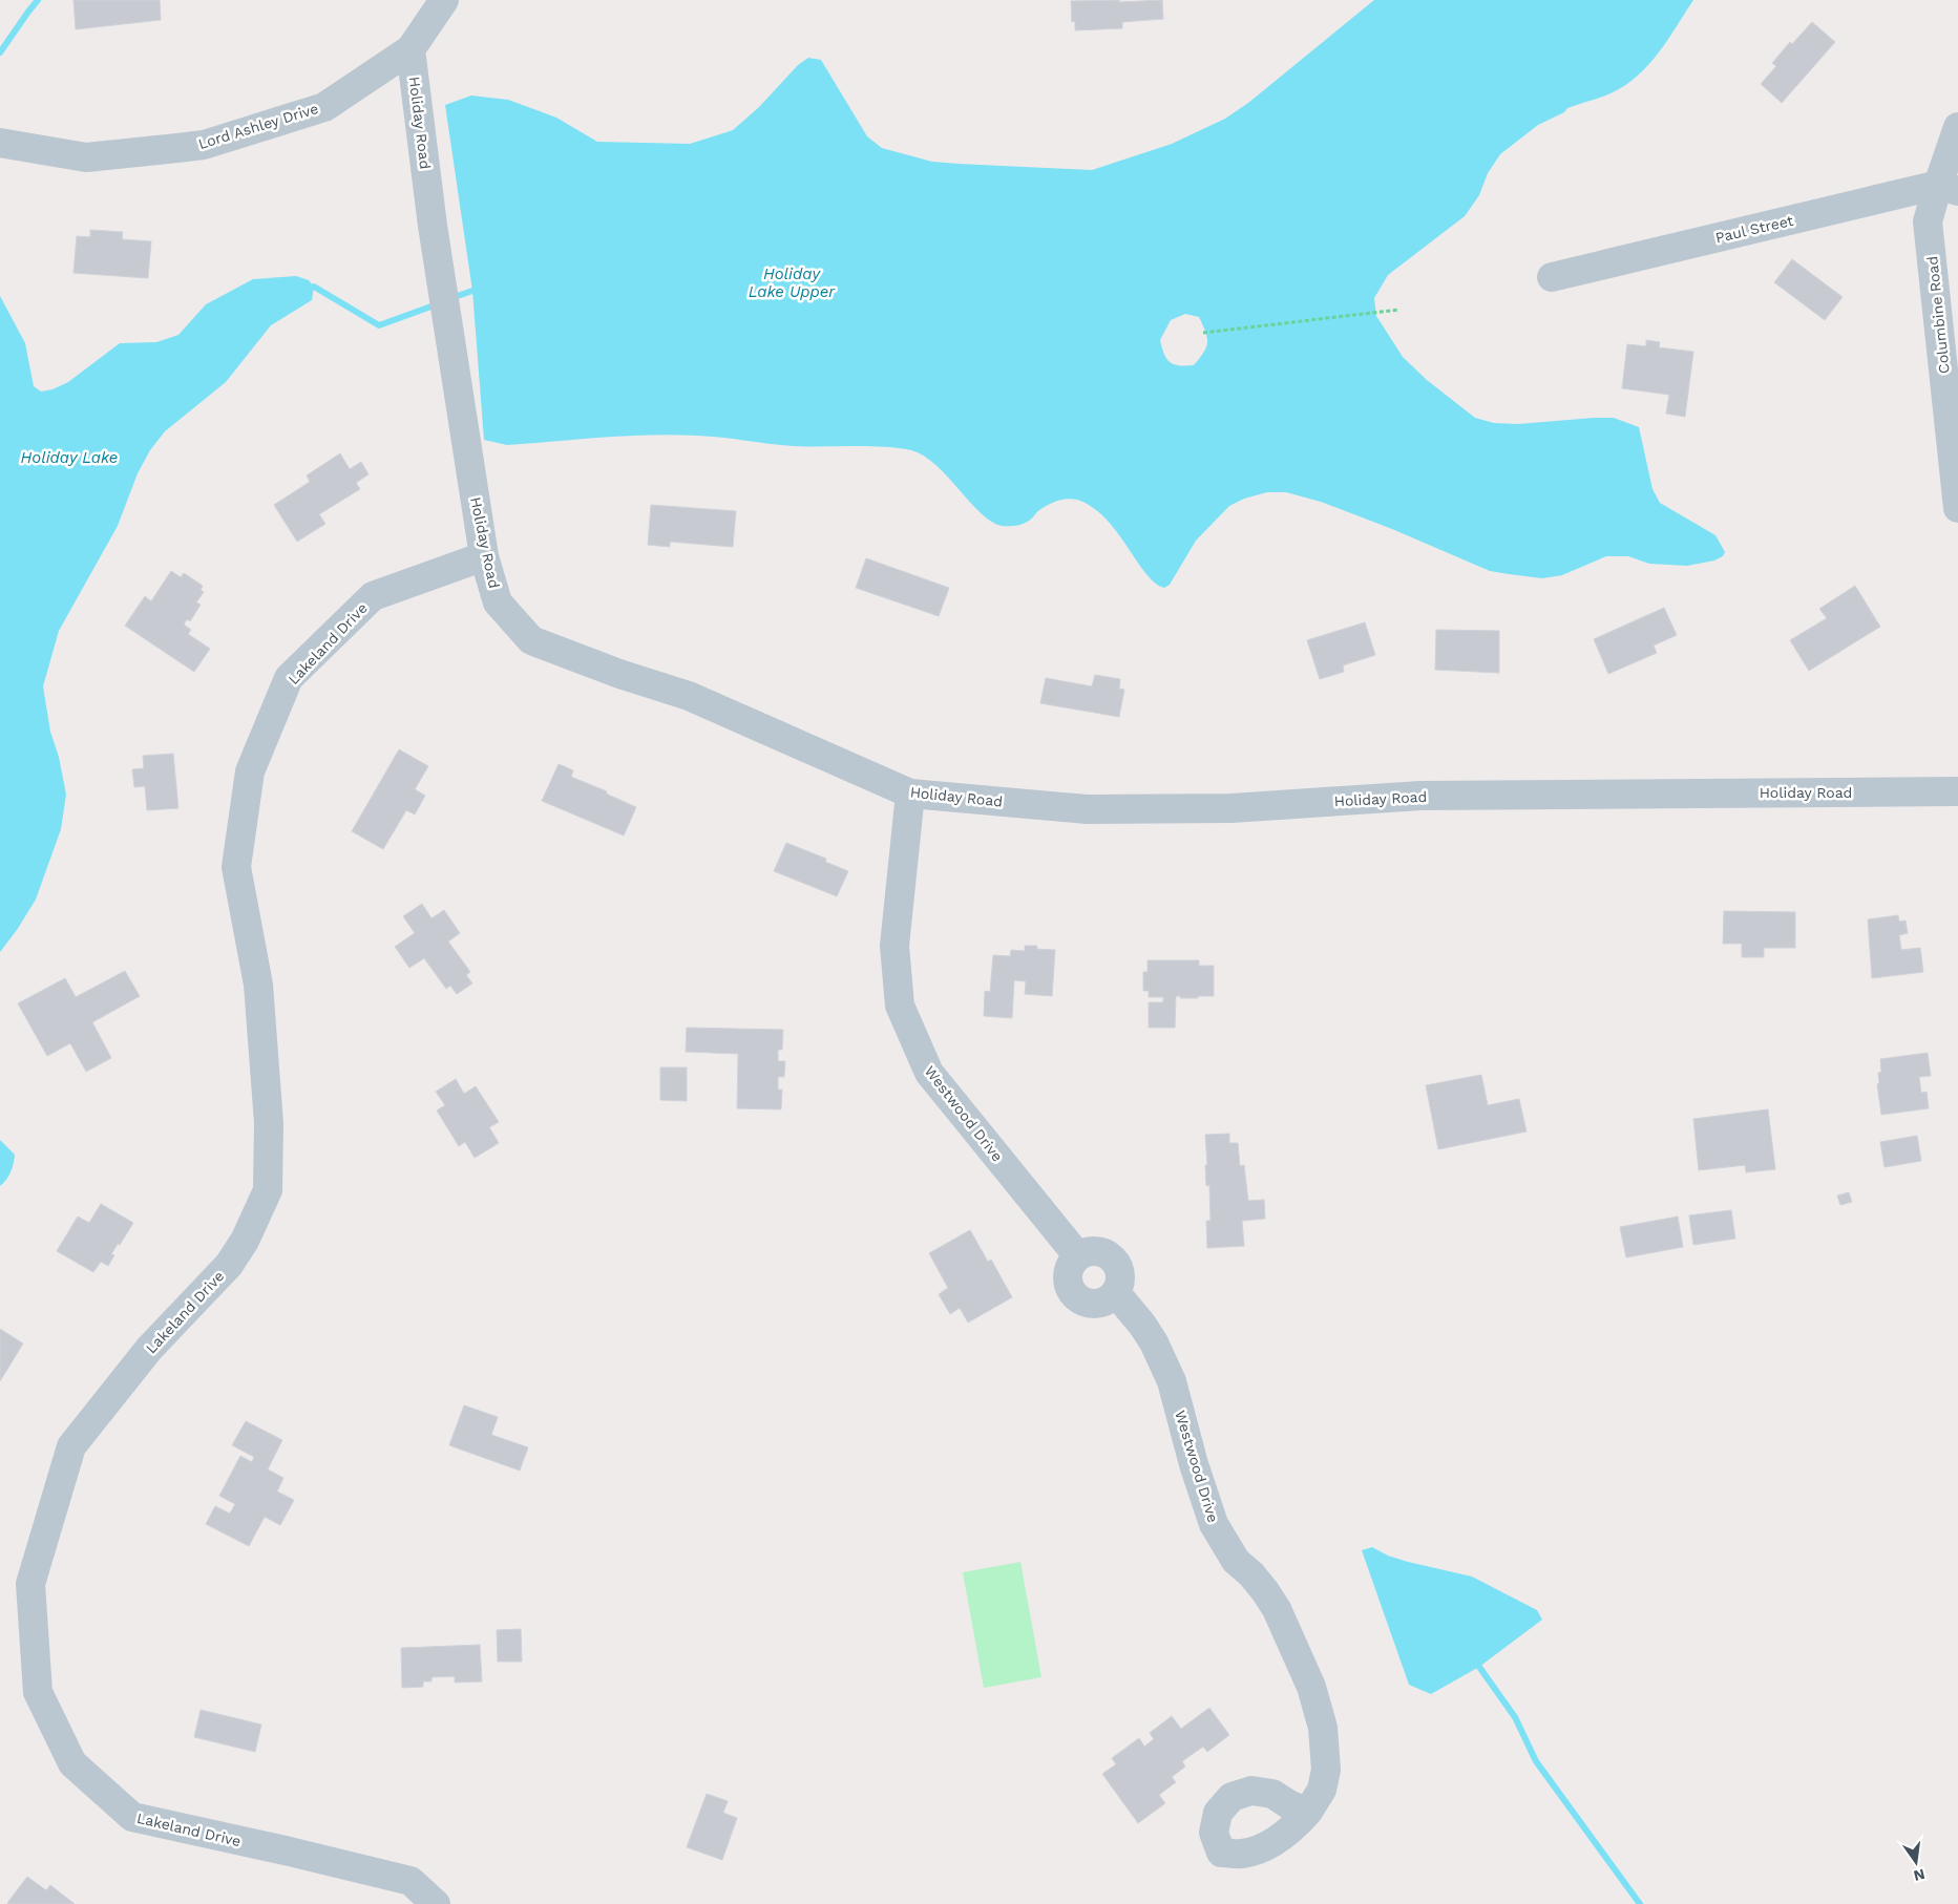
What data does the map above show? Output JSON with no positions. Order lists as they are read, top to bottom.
{
  "streets": {
    "street": [
      "Holiday Road",
      "Lord Ashley Drive",
      "Paul Street",
      "Columbine Road",
      "Lakeland Drive",
      "Westwood Drive"
    ]
  },
  "crossings": [
    ["Holiday Road", "Lord Ashley Drive"],
    ["Holiday Road", "Lakeland Drive"],
    ["Holiday Road", "Westwood Drive"],
    ["Paul Street", "Columbine Road"]
  ],
  "water": ["Holiday Lake Upper", "Holiday Lake"],
  "north": "bottom"
}
